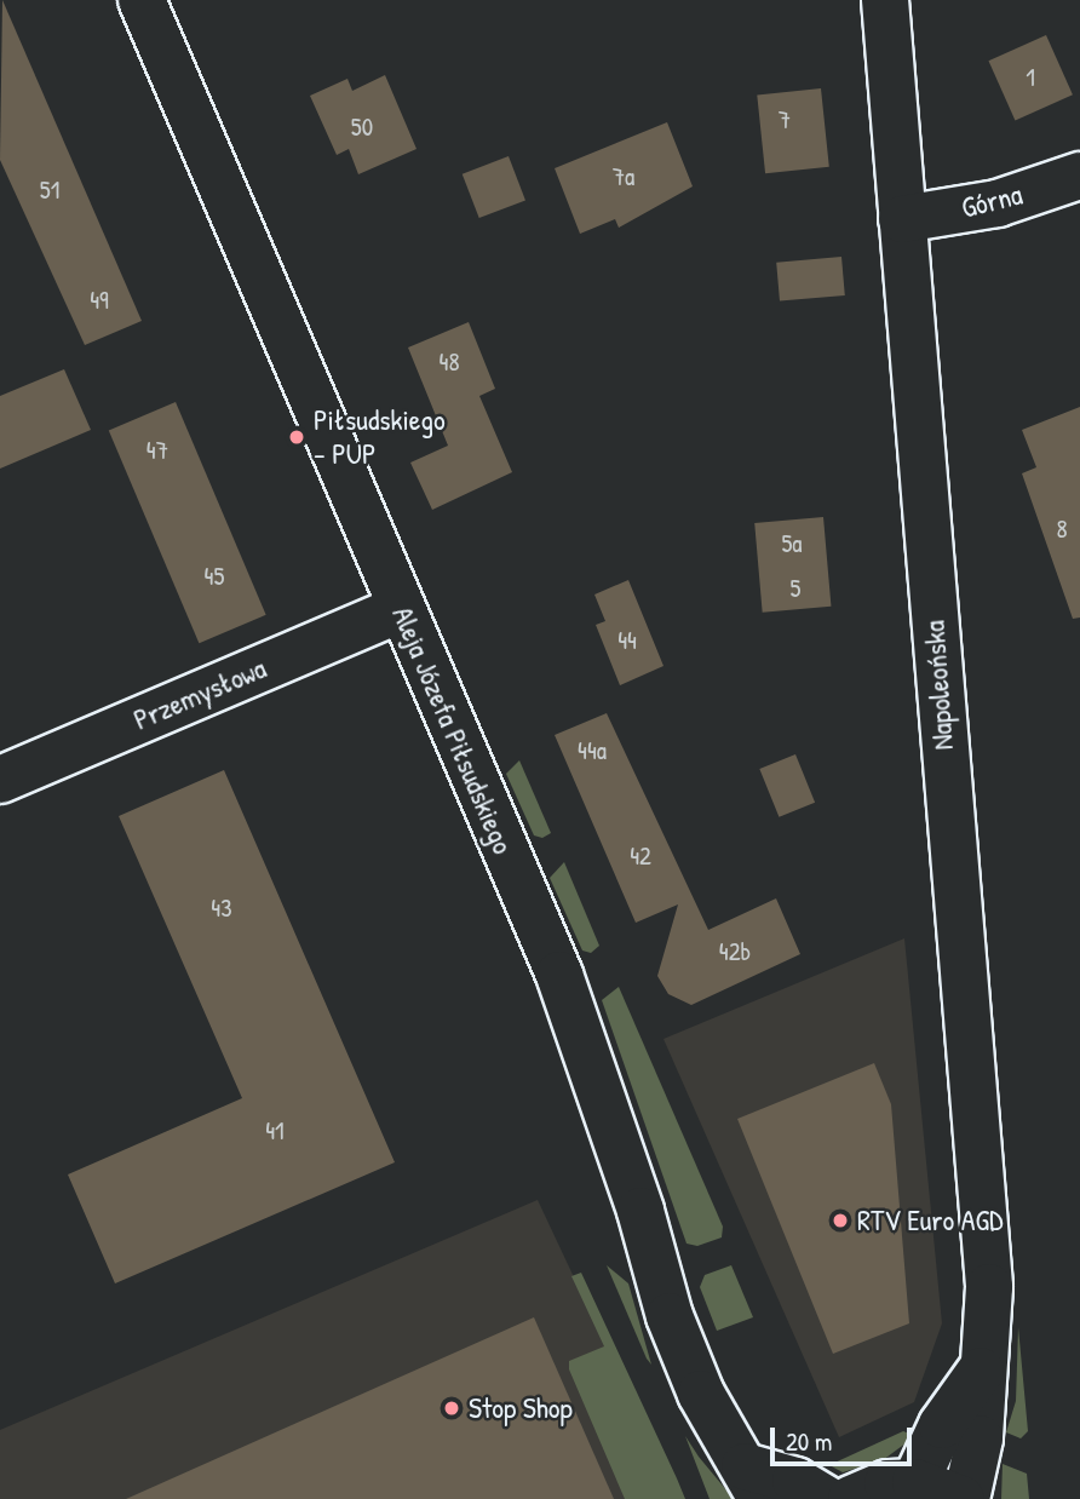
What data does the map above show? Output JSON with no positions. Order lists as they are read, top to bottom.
{
  "streets": {
    "street": [
      "Górna",
      "Napoleońska",
      "Przemysłowa",
      "Aleja Józefa Piłsudskiego"
    ]
  },
  "crossings": [
    ["Górna", "Napoleońska"],
    ["Przemysłowa", "Aleja Józefa Piłsudskiego"]
  ],
  "places": ["Piłsudskiego - PUP", "RTV Euro AGD", "Stop Shop"],
  "house_numbers": [
    "1",
    "7",
    "50",
    "7a",
    "51",
    "49",
    "48",
    "47",
    "8",
    "5a",
    "45",
    "5",
    "44",
    "44a",
    "42",
    "43",
    "42b",
    "41"
  ],
  "scale_bar": "20 m"
}
